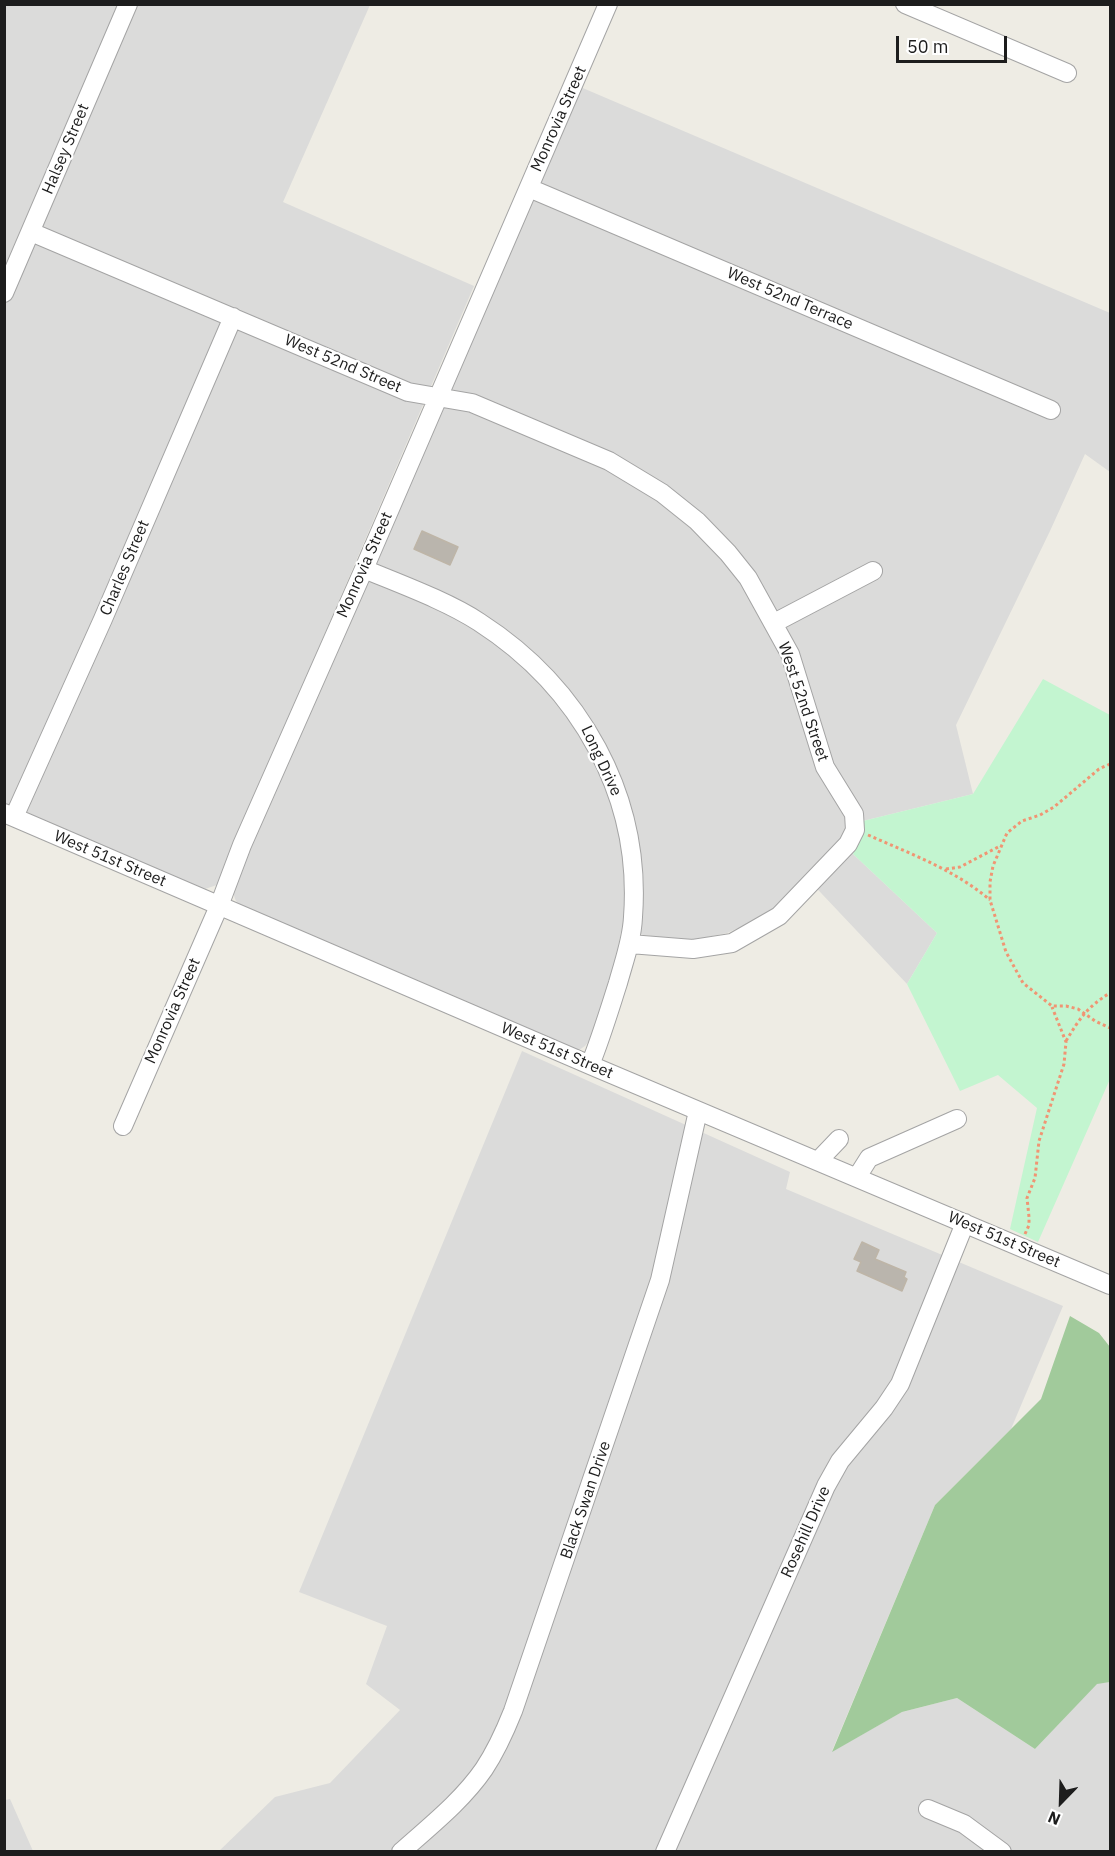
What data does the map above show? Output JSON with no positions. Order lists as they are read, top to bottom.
{
  "streets": {
    "street": [
      "Monrovia Street",
      "Halsey Street",
      "West 52nd Terrace",
      "West 52nd Street",
      "Charles Street",
      "Long Drive",
      "West 51st Street",
      "Black Swan Drive",
      "Rosehill Drive"
    ]
  },
  "crossings": [
    ["Monrovia Street", "West 52nd Terrace"],
    ["Monrovia Street", "West 52nd Street"],
    ["Monrovia Street", "Long Drive"],
    ["Monrovia Street", "West 51st Street"],
    ["Halsey Street", "West 52nd Street"],
    ["West 52nd Street", "Charles Street"],
    ["Charles Street", "West 51st Street"],
    ["Long Drive", "West 51st Street"],
    ["West 51st Street", "Black Swan Drive"],
    ["West 51st Street", "Rosehill Drive"]
  ],
  "scale_bar": "50 m",
  "north": "bottom left"
}
